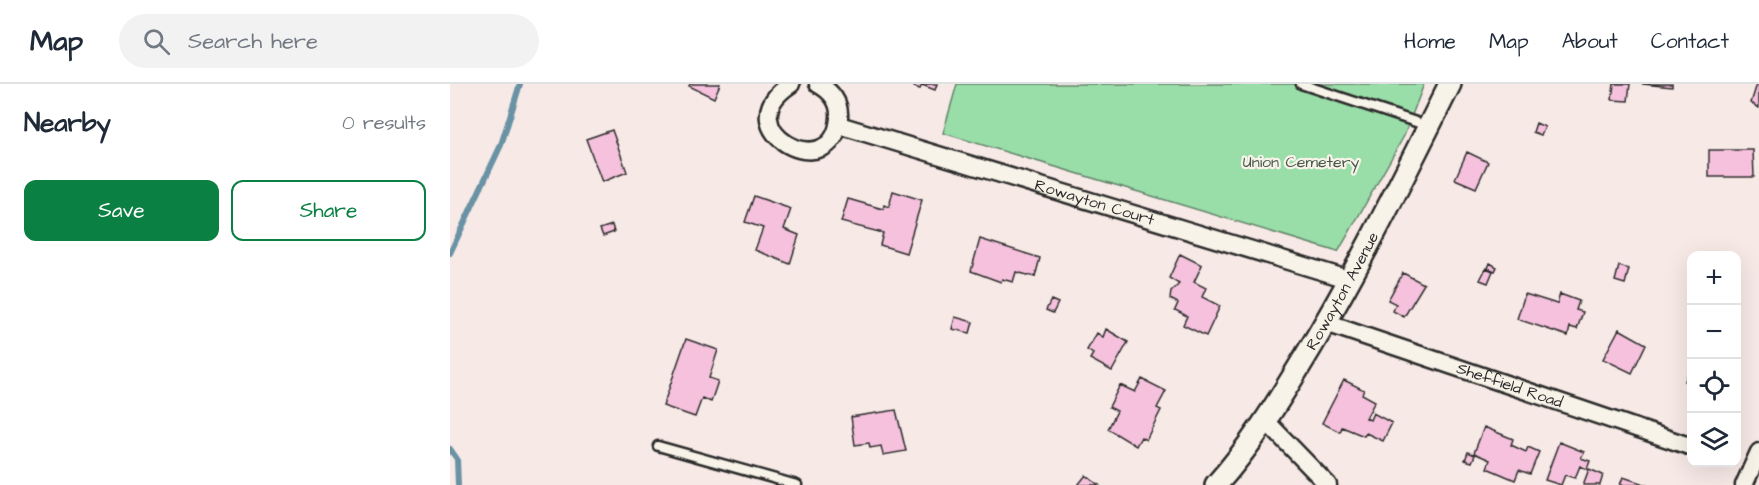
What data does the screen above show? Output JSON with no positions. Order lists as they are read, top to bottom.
{
  "streets": {
    "street": ["Rowayton Court", "Rowayton Avenue", "Sheffield Road"]
  },
  "crossings": [
    ["Rowayton Court", "Rowayton Avenue"],
    ["Rowayton Avenue", "Sheffield Road"]
  ],
  "parks": ["Union Cemetery"],
  "page": {
    "header": "Map",
    "search": "Search here",
    "nav": [
      "Home",
      "Map",
      "About",
      "Contact"
    ],
    "heading": ["Nearby", "0 results"],
    "buttons": ["Save", "Share"],
    "map_buttons": ["+", "−"]
  }
}
